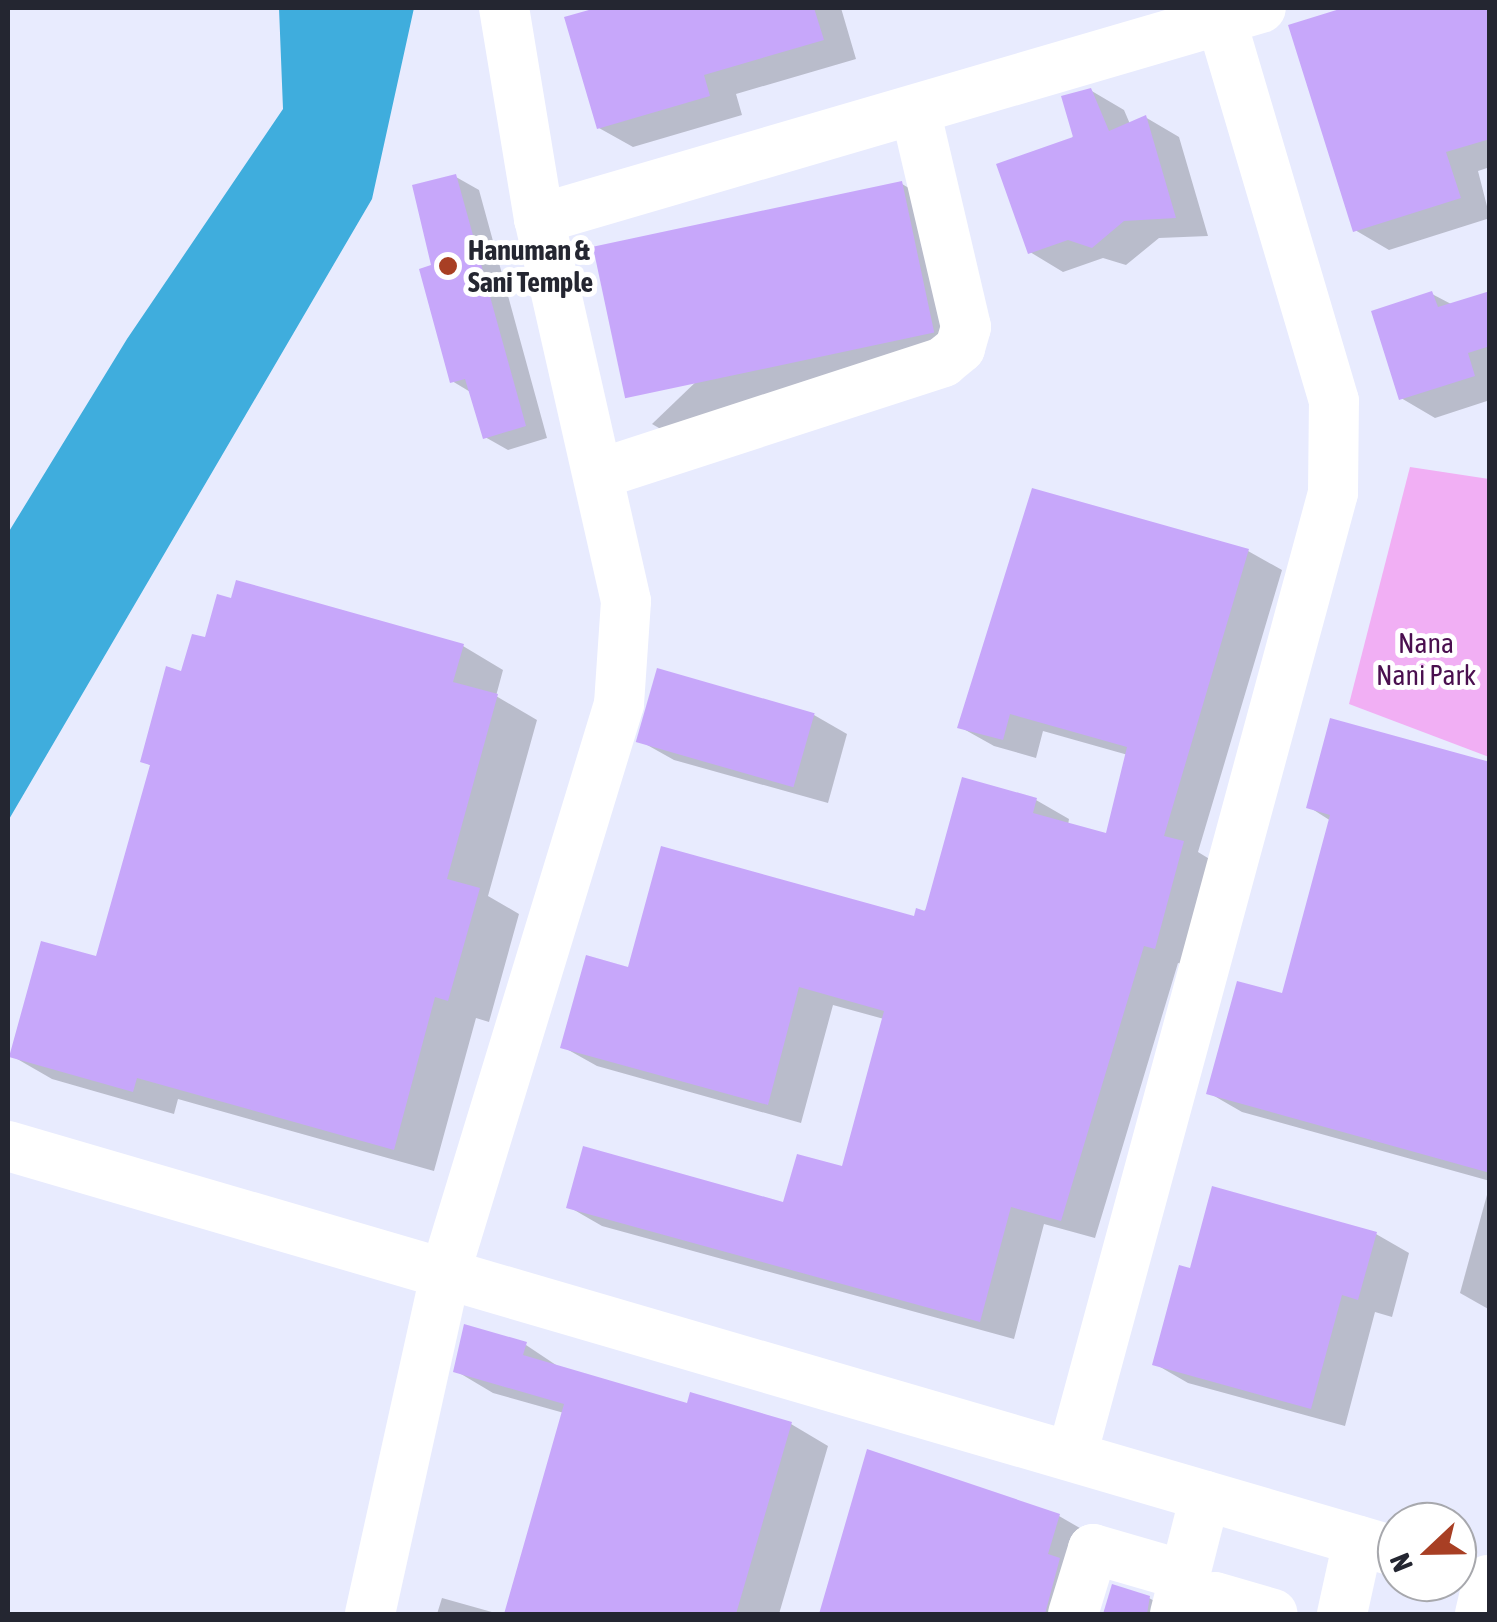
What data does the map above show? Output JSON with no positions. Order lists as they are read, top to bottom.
{
  "parks": ["Nana Nani Park"],
  "places": ["Hanuman & Sani Temple"],
  "north": "left"
}
